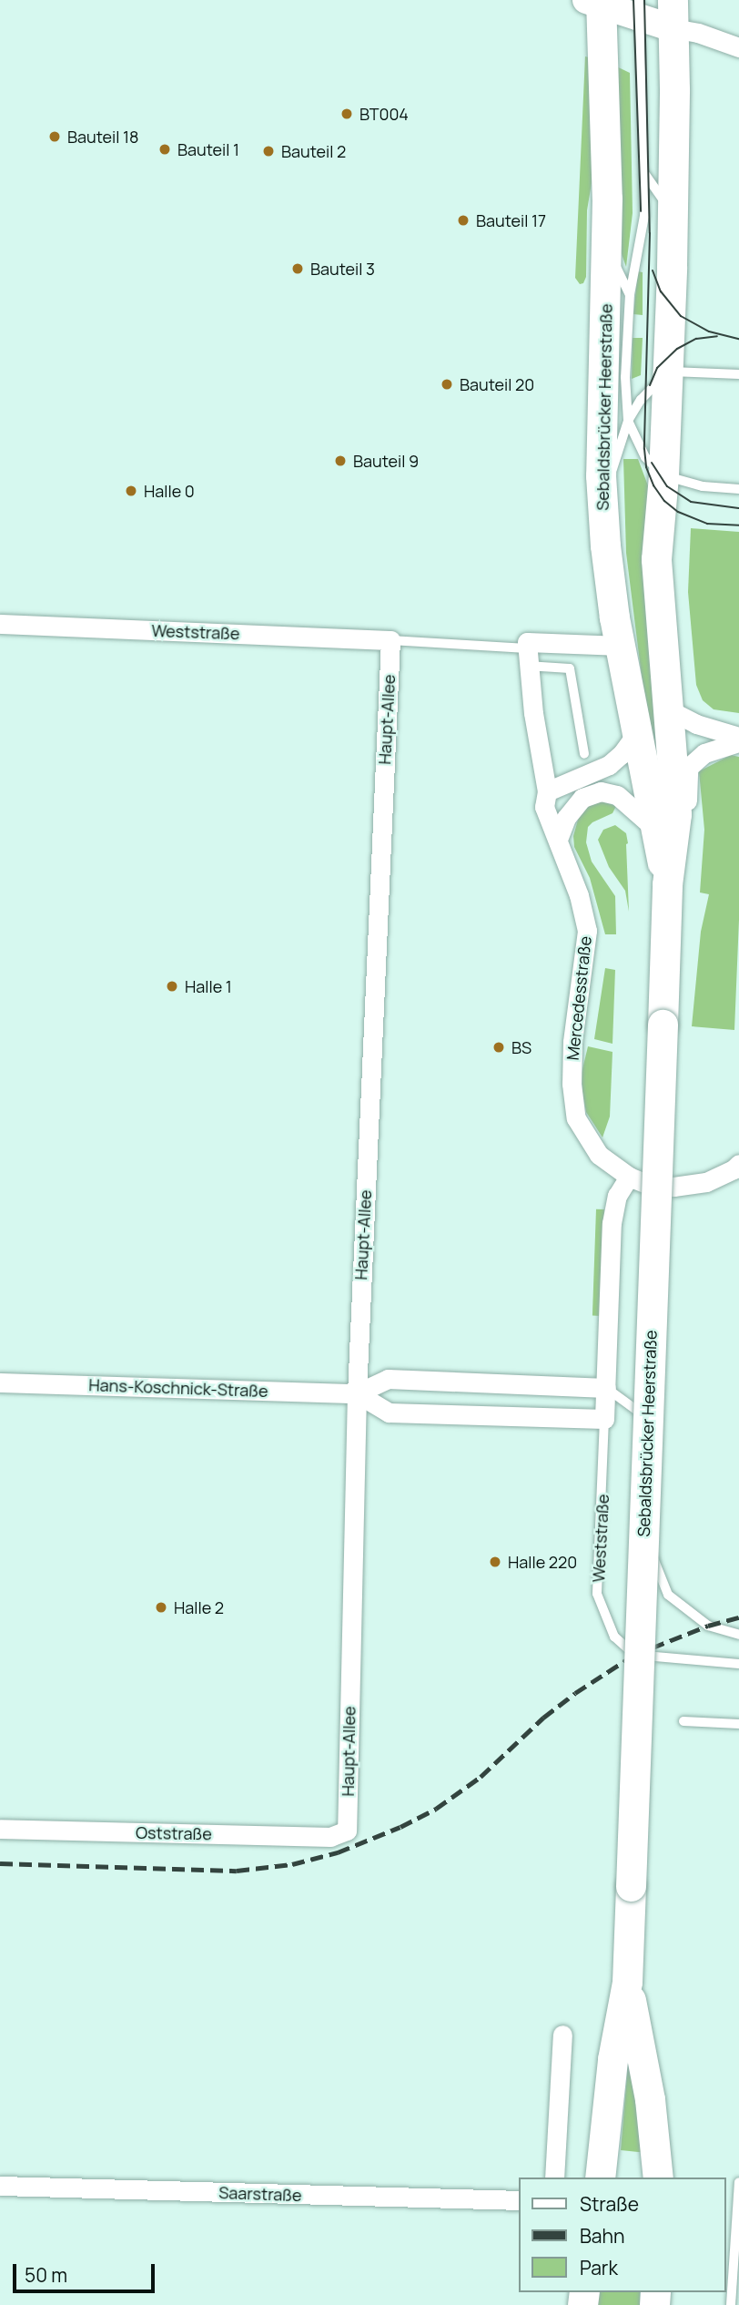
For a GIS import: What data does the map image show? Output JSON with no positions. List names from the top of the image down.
{
  "streets": {
    "main road": ["Sebaldsbrücker Heerstraße"],
    "street": [
      "Weststraße",
      "Haupt-Allee",
      "Mercedesstraße",
      "Hans-Koschnick-Straße",
      "Oststraße",
      "Saarstraße"
    ]
  },
  "crossings": [
    ["Weststraße", "Haupt-Allee"],
    ["Weststraße", "Hans-Koschnick-Straße"],
    ["Haupt-Allee", "Hans-Koschnick-Straße"],
    ["Haupt-Allee", "Oststraße"]
  ],
  "places": [
    "BT004",
    "Bauteil 18",
    "Bauteil 1",
    "Bauteil 2",
    "Bauteil 17",
    "Bauteil 3",
    "Bauteil 20",
    "Bauteil 9",
    "Halle 0",
    "Halle 1",
    "BS",
    "Halle 220",
    "Halle 2"
  ],
  "legend": ["Straße", "Bahn", "Park"],
  "scale_bar": "50 m"
}
